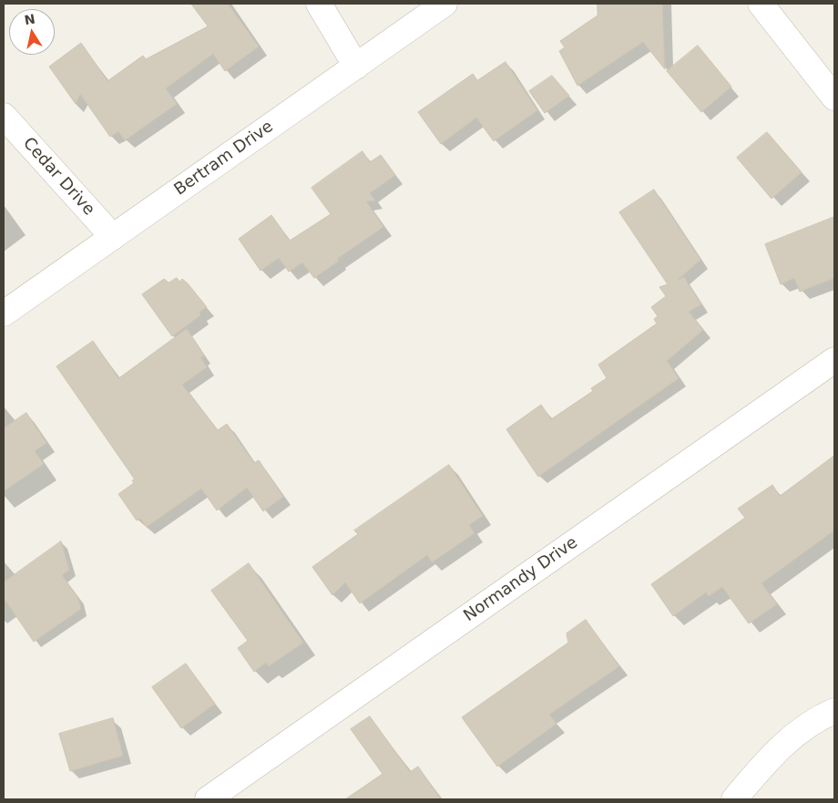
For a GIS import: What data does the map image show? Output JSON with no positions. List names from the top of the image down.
{
  "streets": {
    "street": ["Bertram Drive", "Cedar Drive", "Normandy Drive"]
  },
  "crossings": [
    ["Bertram Drive", "Cedar Drive"]
  ],
  "north": "top"
}
